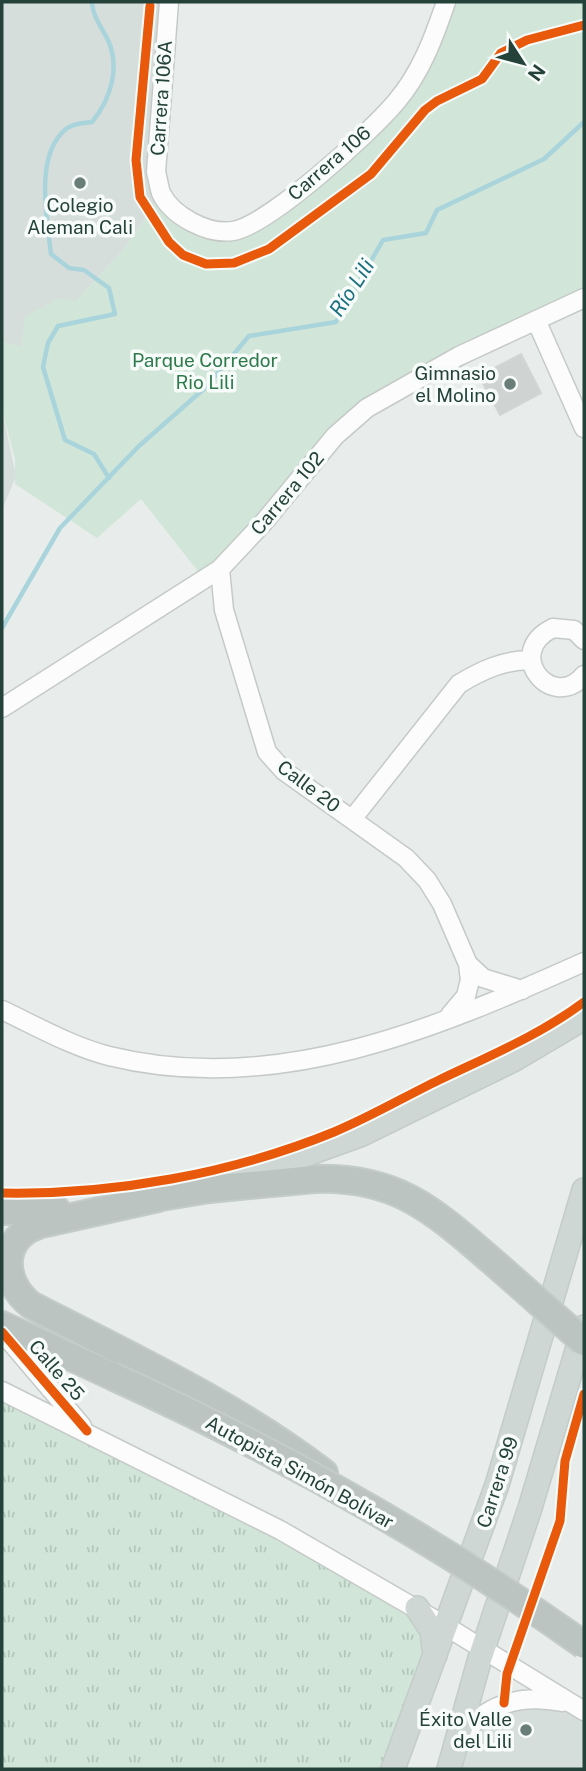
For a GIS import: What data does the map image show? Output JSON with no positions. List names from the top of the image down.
{
  "streets": {
    "highway": ["Autopista Simón Bolívar"],
    "main road": ["Carrera 99"],
    "street": [
      "Carrera 106A",
      "Carrera 106",
      "Carrera 102",
      "Calle 20",
      "Calle 25"
    ]
  },
  "crossings": [
    ["Carrera 106A", "Carrera 106"],
    ["Carrera 102", "Calle 20"],
    ["Calle 25", "Carrera 99"]
  ],
  "water": ["Río Lili"],
  "parks": ["Parque Corredor Rio Lili"],
  "places": ["Colegio Aleman Cali", "Gimnasio el Molino", "Éxito Valle del Lili"],
  "north": "bottom right"
}
